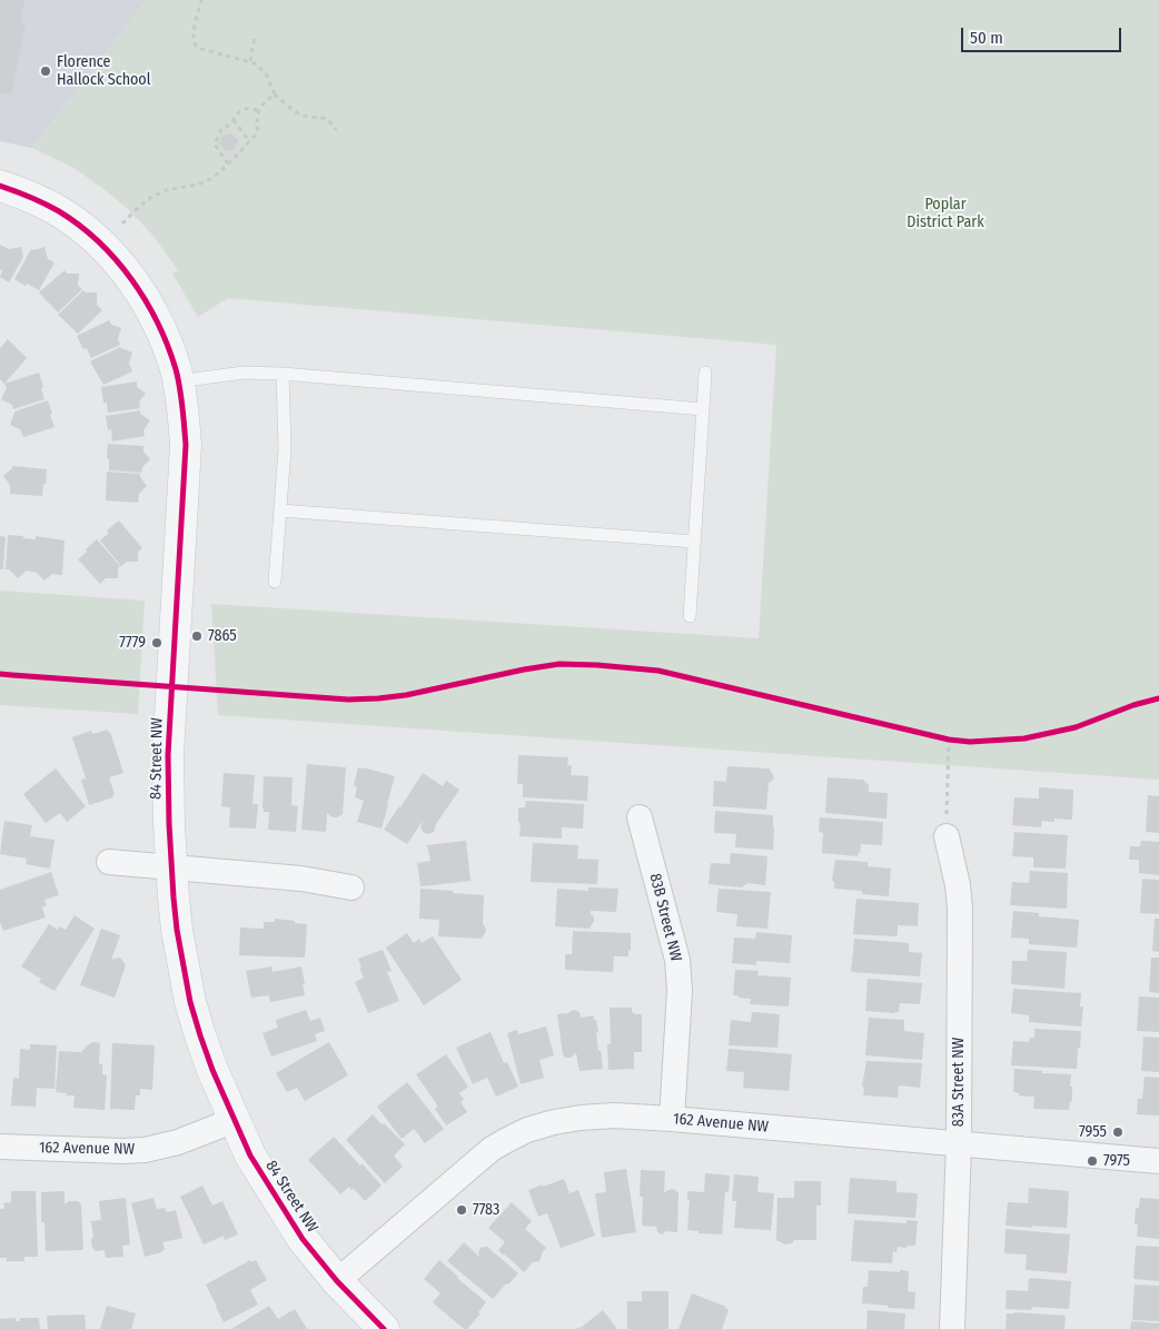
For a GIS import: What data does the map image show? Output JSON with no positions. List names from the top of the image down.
{
  "streets": {
    "street": [
      "84 Street NW",
      "83B Street NW",
      "83A Street NW",
      "162 Avenue NW"
    ]
  },
  "crossings": [
    ["84 Street NW", "162 Avenue NW"],
    ["83B Street NW", "162 Avenue NW"],
    ["83A Street NW", "162 Avenue NW"]
  ],
  "parks": ["Poplar District Park"],
  "places": [
    "Florence Hallock School",
    "7865",
    "7779",
    "7955",
    "7975",
    "7783"
  ],
  "scale_bar": "50 m"
}
